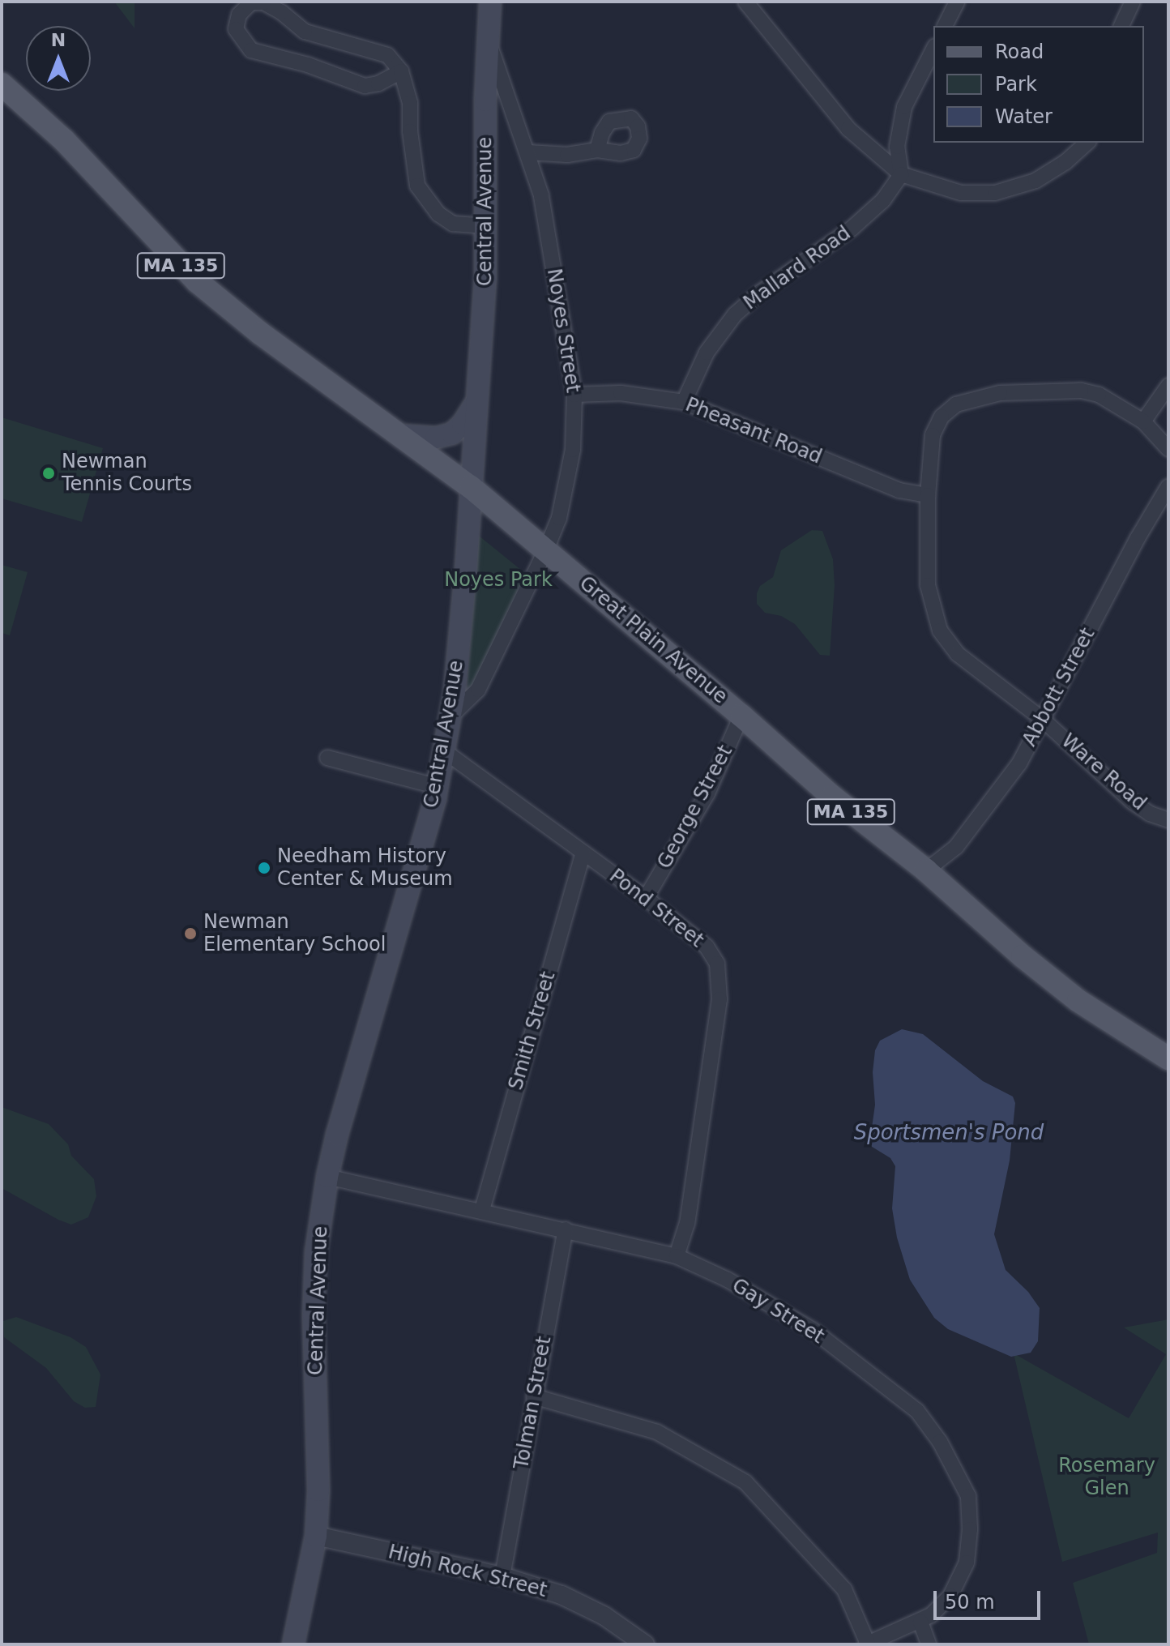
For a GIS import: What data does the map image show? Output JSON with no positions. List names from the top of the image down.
{
  "streets": {
    "main road": ["Central Avenue", "MA 135", "Great Plain Avenue"],
    "street": [
      "Mallard Road",
      "Noyes Street",
      "Pheasant Road",
      "Abbott Street",
      "Ware Road",
      "George Street",
      "Pond Street",
      "Smith Street",
      "Gay Street",
      "Tolman Street",
      "High Rock Street"
    ]
  },
  "crossings": [
    ["Central Avenue", "Noyes Street"],
    ["Central Avenue", "Great Plain Avenue"],
    ["Central Avenue", "Pond Street"],
    ["Central Avenue", "Gay Street"],
    ["Central Avenue", "High Rock Street"],
    ["Mallard Road", "Pheasant Road"],
    ["Noyes Street", "Pheasant Road"],
    ["Noyes Street", "Great Plain Avenue"],
    ["Pheasant Road", "Ware Road"],
    ["Great Plain Avenue", "Abbott Street"],
    ["Great Plain Avenue", "George Street"],
    ["Abbott Street", "Ware Road"],
    ["George Street", "Pond Street"],
    ["Pond Street", "Smith Street"],
    ["Pond Street", "Gay Street"],
    ["Smith Street", "Gay Street"],
    ["Gay Street", "Tolman Street"],
    ["Tolman Street", "High Rock Street"]
  ],
  "water": ["Sportsmen's Pond"],
  "parks": ["Noyes Park", "Rosemary Glen"],
  "places": ["Newman Tennis Courts", "Needham History Center & Museum", "Newman Elementary School"],
  "legend": ["Road", "Park", "Water"],
  "scale_bar": "50 m",
  "north": "top"
}
